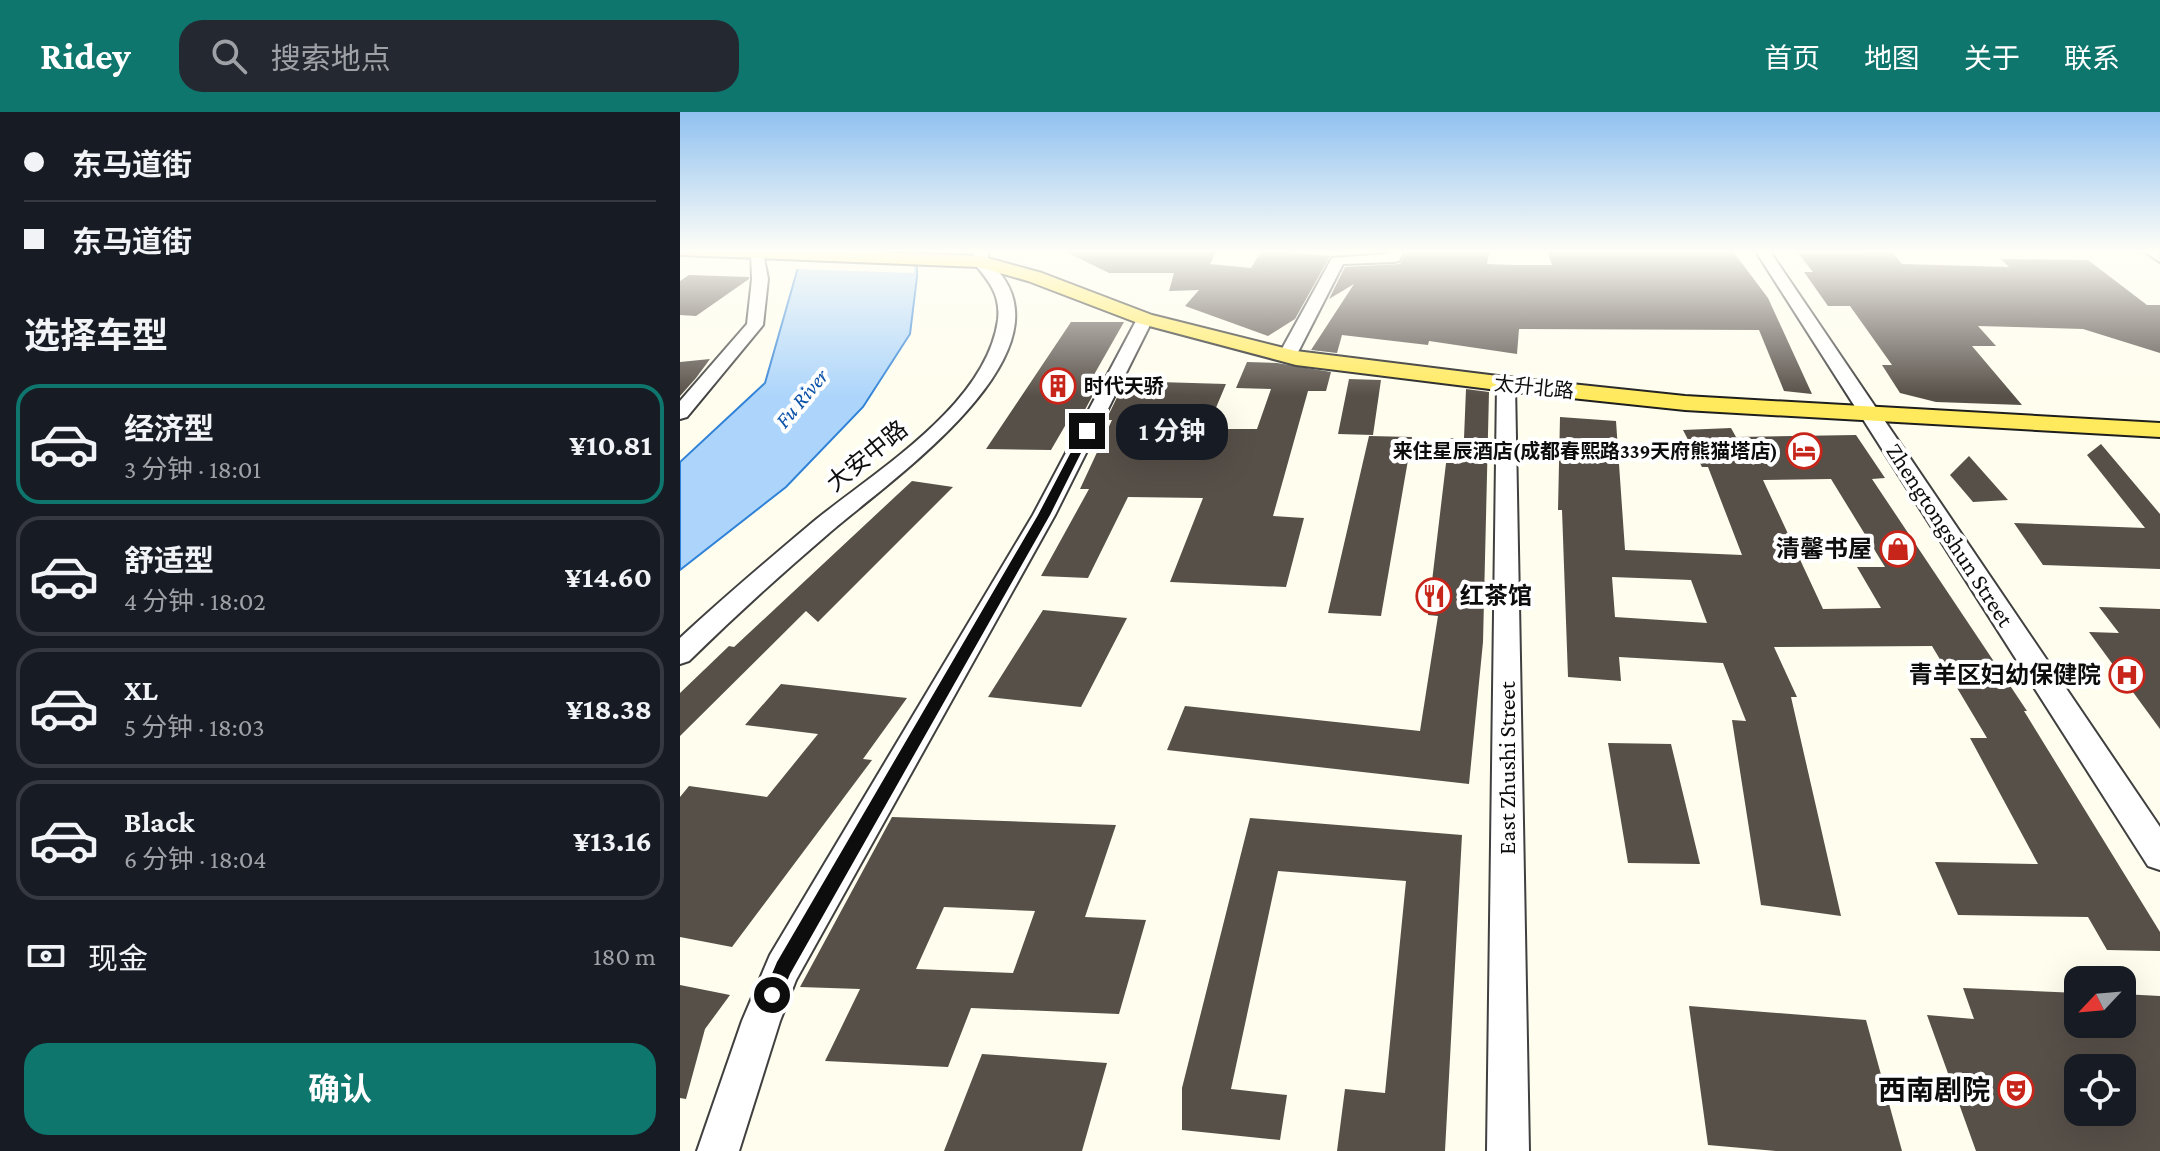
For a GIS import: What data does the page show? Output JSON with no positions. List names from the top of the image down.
{
  "streets": {
    "main road": ["太升北路"],
    "street": ["大安中路", "Zhengtongshun Street", "East Zhushi Street"]
  },
  "crossings": [
    ["太升北路", "Zhengtongshun Street"],
    ["太升北路", "East Zhushi Street"]
  ],
  "water": ["Fu River"],
  "places": {
    "building": ["时代天骄"],
    "hotel": ["来住星辰酒店(成都春熙路339天府熊猫塔店)"],
    "shop": ["清馨书屋"],
    "restaurant": ["红茶馆"],
    "hospital": ["青羊区妇幼保健院"],
    "theatre": ["西南剧院"]
  },
  "north": "bottom left",
  "page": {
    "header": "Ridey",
    "search": "搜索地点",
    "nav": [
      "首页",
      "地图",
      "关于",
      "联系"
    ],
    "banner": ["东马道街", "东马道街"],
    "heading": "选择车型",
    "list": [
      {
        "name": "经济型",
        "note": "3 分钟 · 18:01",
        "value": "¥10.81"
      },
      {
        "name": "舒适型",
        "note": "4 分钟 · 18:02",
        "value": "¥14.60"
      },
      {
        "name": "XL",
        "note": "5 分钟 · 18:03",
        "value": "¥18.38"
      },
      {
        "name": "Black",
        "note": "6 分钟 · 18:04",
        "value": "¥13.16"
      }
    ],
    "bubble": "1 分钟",
    "pay": ["现金", "180 m"],
    "buttons": "确认"
  }
}
